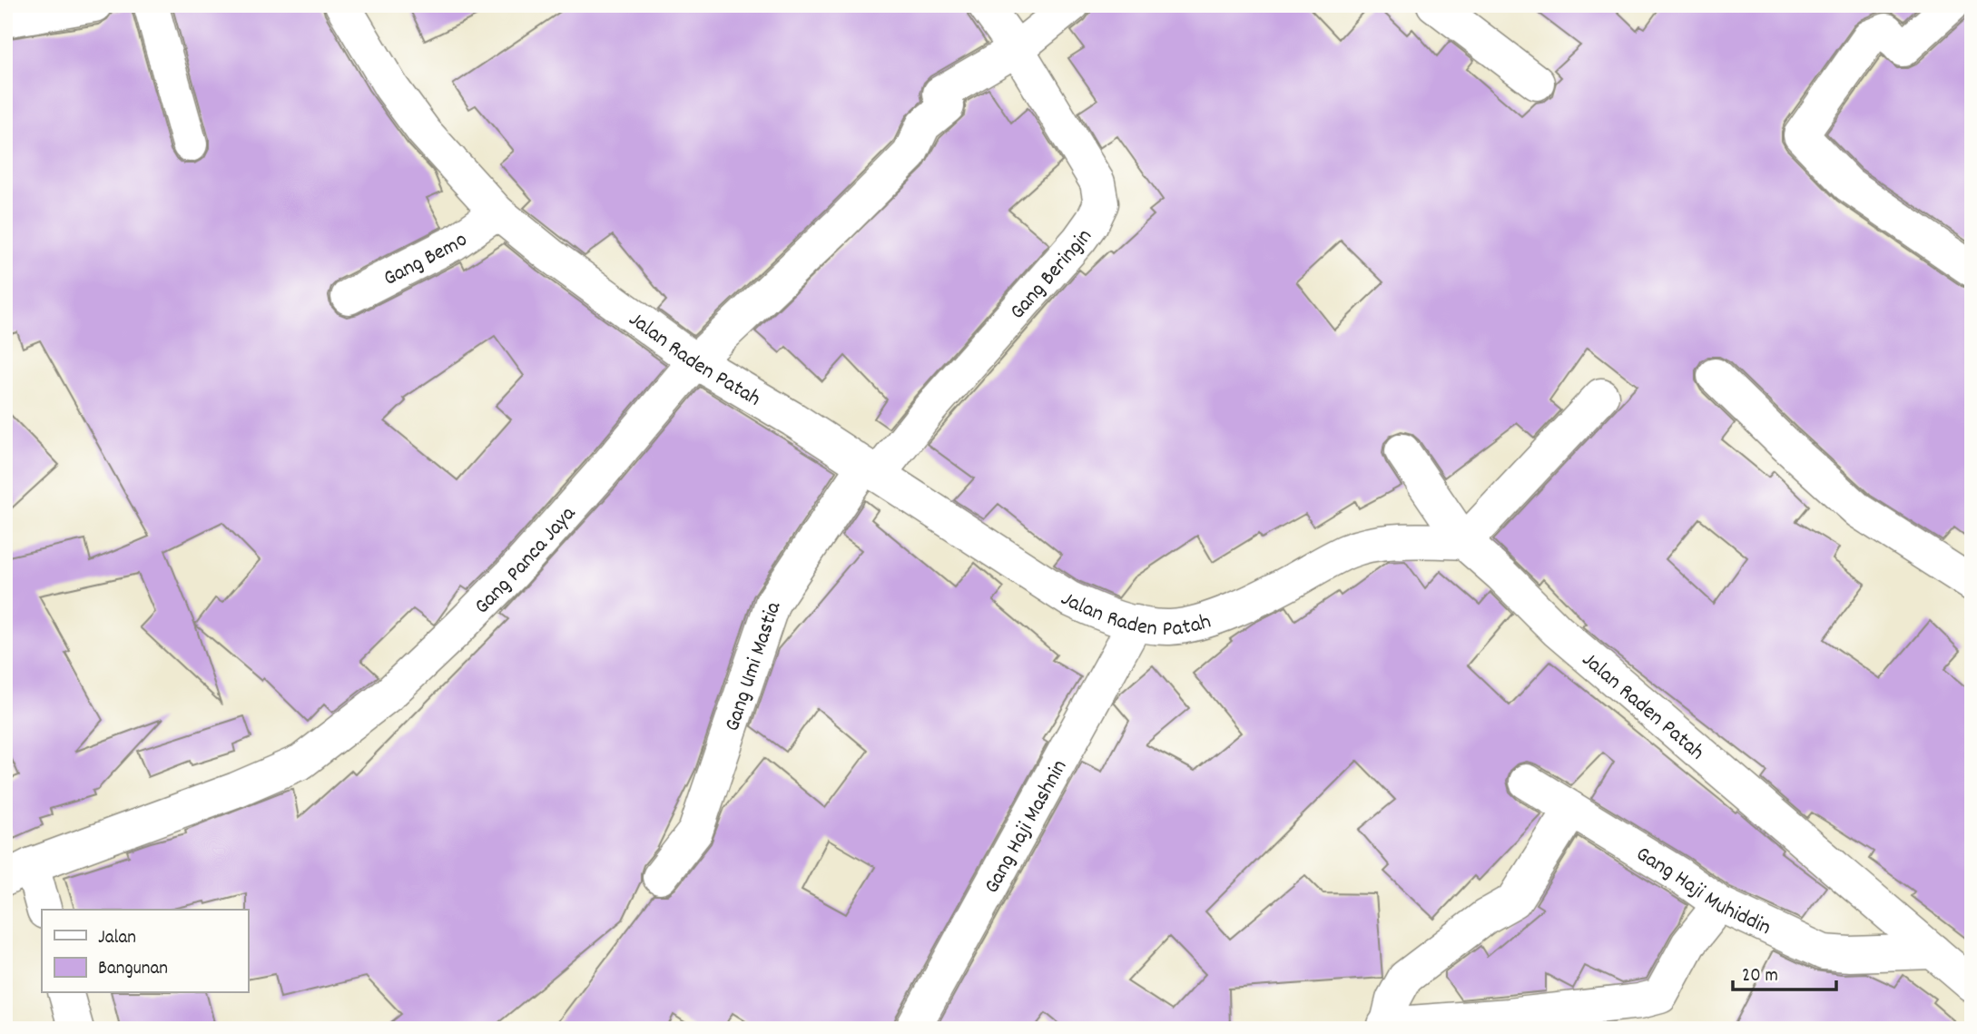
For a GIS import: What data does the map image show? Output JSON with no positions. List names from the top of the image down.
{
  "streets": {
    "street": [
      "Gang Bemo",
      "Gang Beringin",
      "Jalan Raden Patah",
      "Gang Panca Jaya",
      "Gang Umi Mastia",
      "Gang Haji Mashnin",
      "Gang Haji Muhiddin"
    ]
  },
  "crossings": [
    ["Gang Bemo", "Jalan Raden Patah"],
    ["Gang Beringin", "Jalan Raden Patah"],
    ["Gang Beringin", "Gang Panca Jaya"],
    ["Gang Beringin", "Gang Umi Mastia"],
    ["Jalan Raden Patah", "Gang Panca Jaya"],
    ["Jalan Raden Patah", "Gang Umi Mastia"],
    ["Jalan Raden Patah", "Gang Haji Mashnin"],
    ["Jalan Raden Patah", "Gang Haji Muhiddin"]
  ],
  "legend": ["Jalan", "Bangunan"],
  "scale_bar": "20 m"
}
